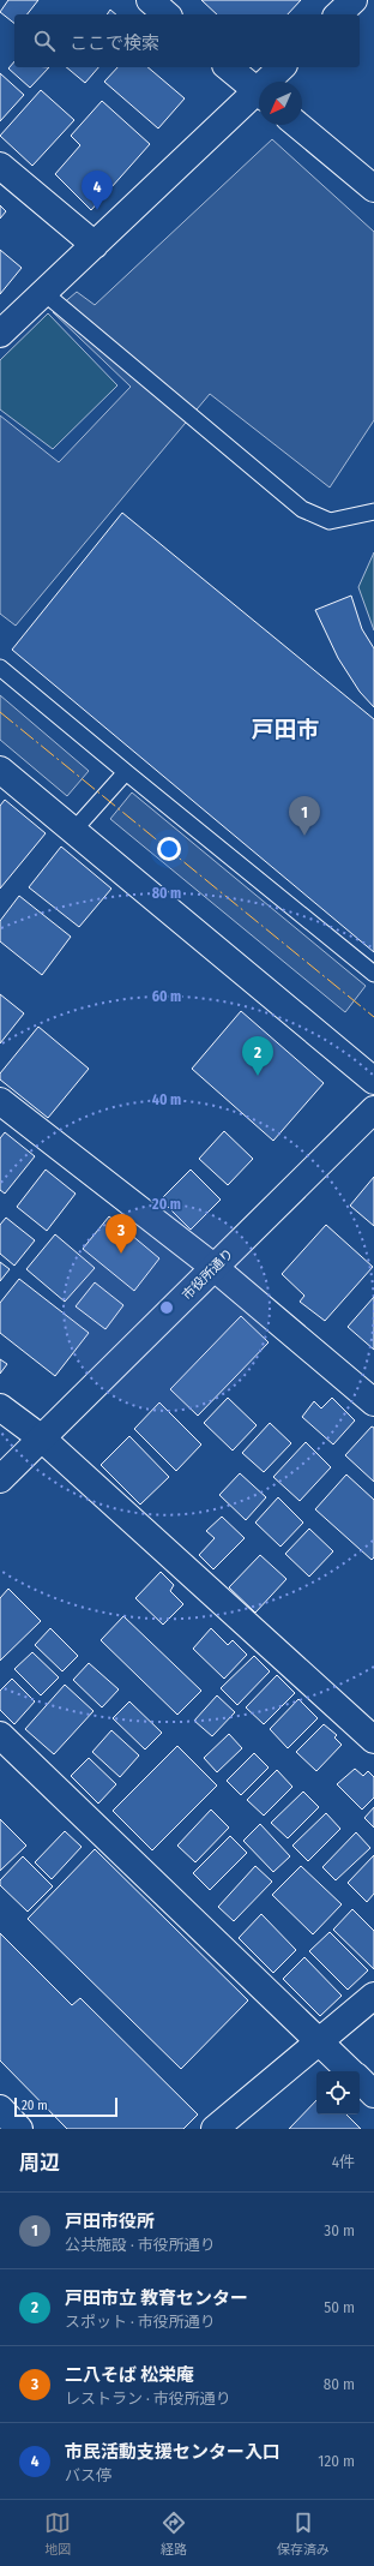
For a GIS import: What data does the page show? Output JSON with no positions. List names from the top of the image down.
{
  "streets": {
    "street": ["市役所通り"]
  },
  "districts": ["戸田市"],
  "scale_bar": "20 m",
  "north": "bottom left",
  "page": {
    "search": "ここで検索",
    "pins": [
      "4",
      "1",
      "2",
      "3"
    ],
    "scale": "20 m",
    "heading": ["周辺", "4件"],
    "list": [
      {
        "mark": "1",
        "name": "戸田市役所",
        "note": "公共施設 · 市役所通り",
        "value": "30 m"
      },
      {
        "mark": "2",
        "name": "戸田市立 教育センター",
        "note": "スポット · 市役所通り",
        "value": "50 m"
      },
      {
        "mark": "3",
        "name": "二八そば 松栄庵",
        "note": "レストラン · 市役所通り",
        "value": "80 m"
      },
      {
        "mark": "4",
        "name": "市民活動支援センター入口",
        "note": "バス停",
        "value": "120 m"
      }
    ],
    "nav": ["地図", "経路", "保存済み"]
  },
  "rings": [
    "80 m",
    "60 m",
    "40 m",
    "20 m"
  ]
}
